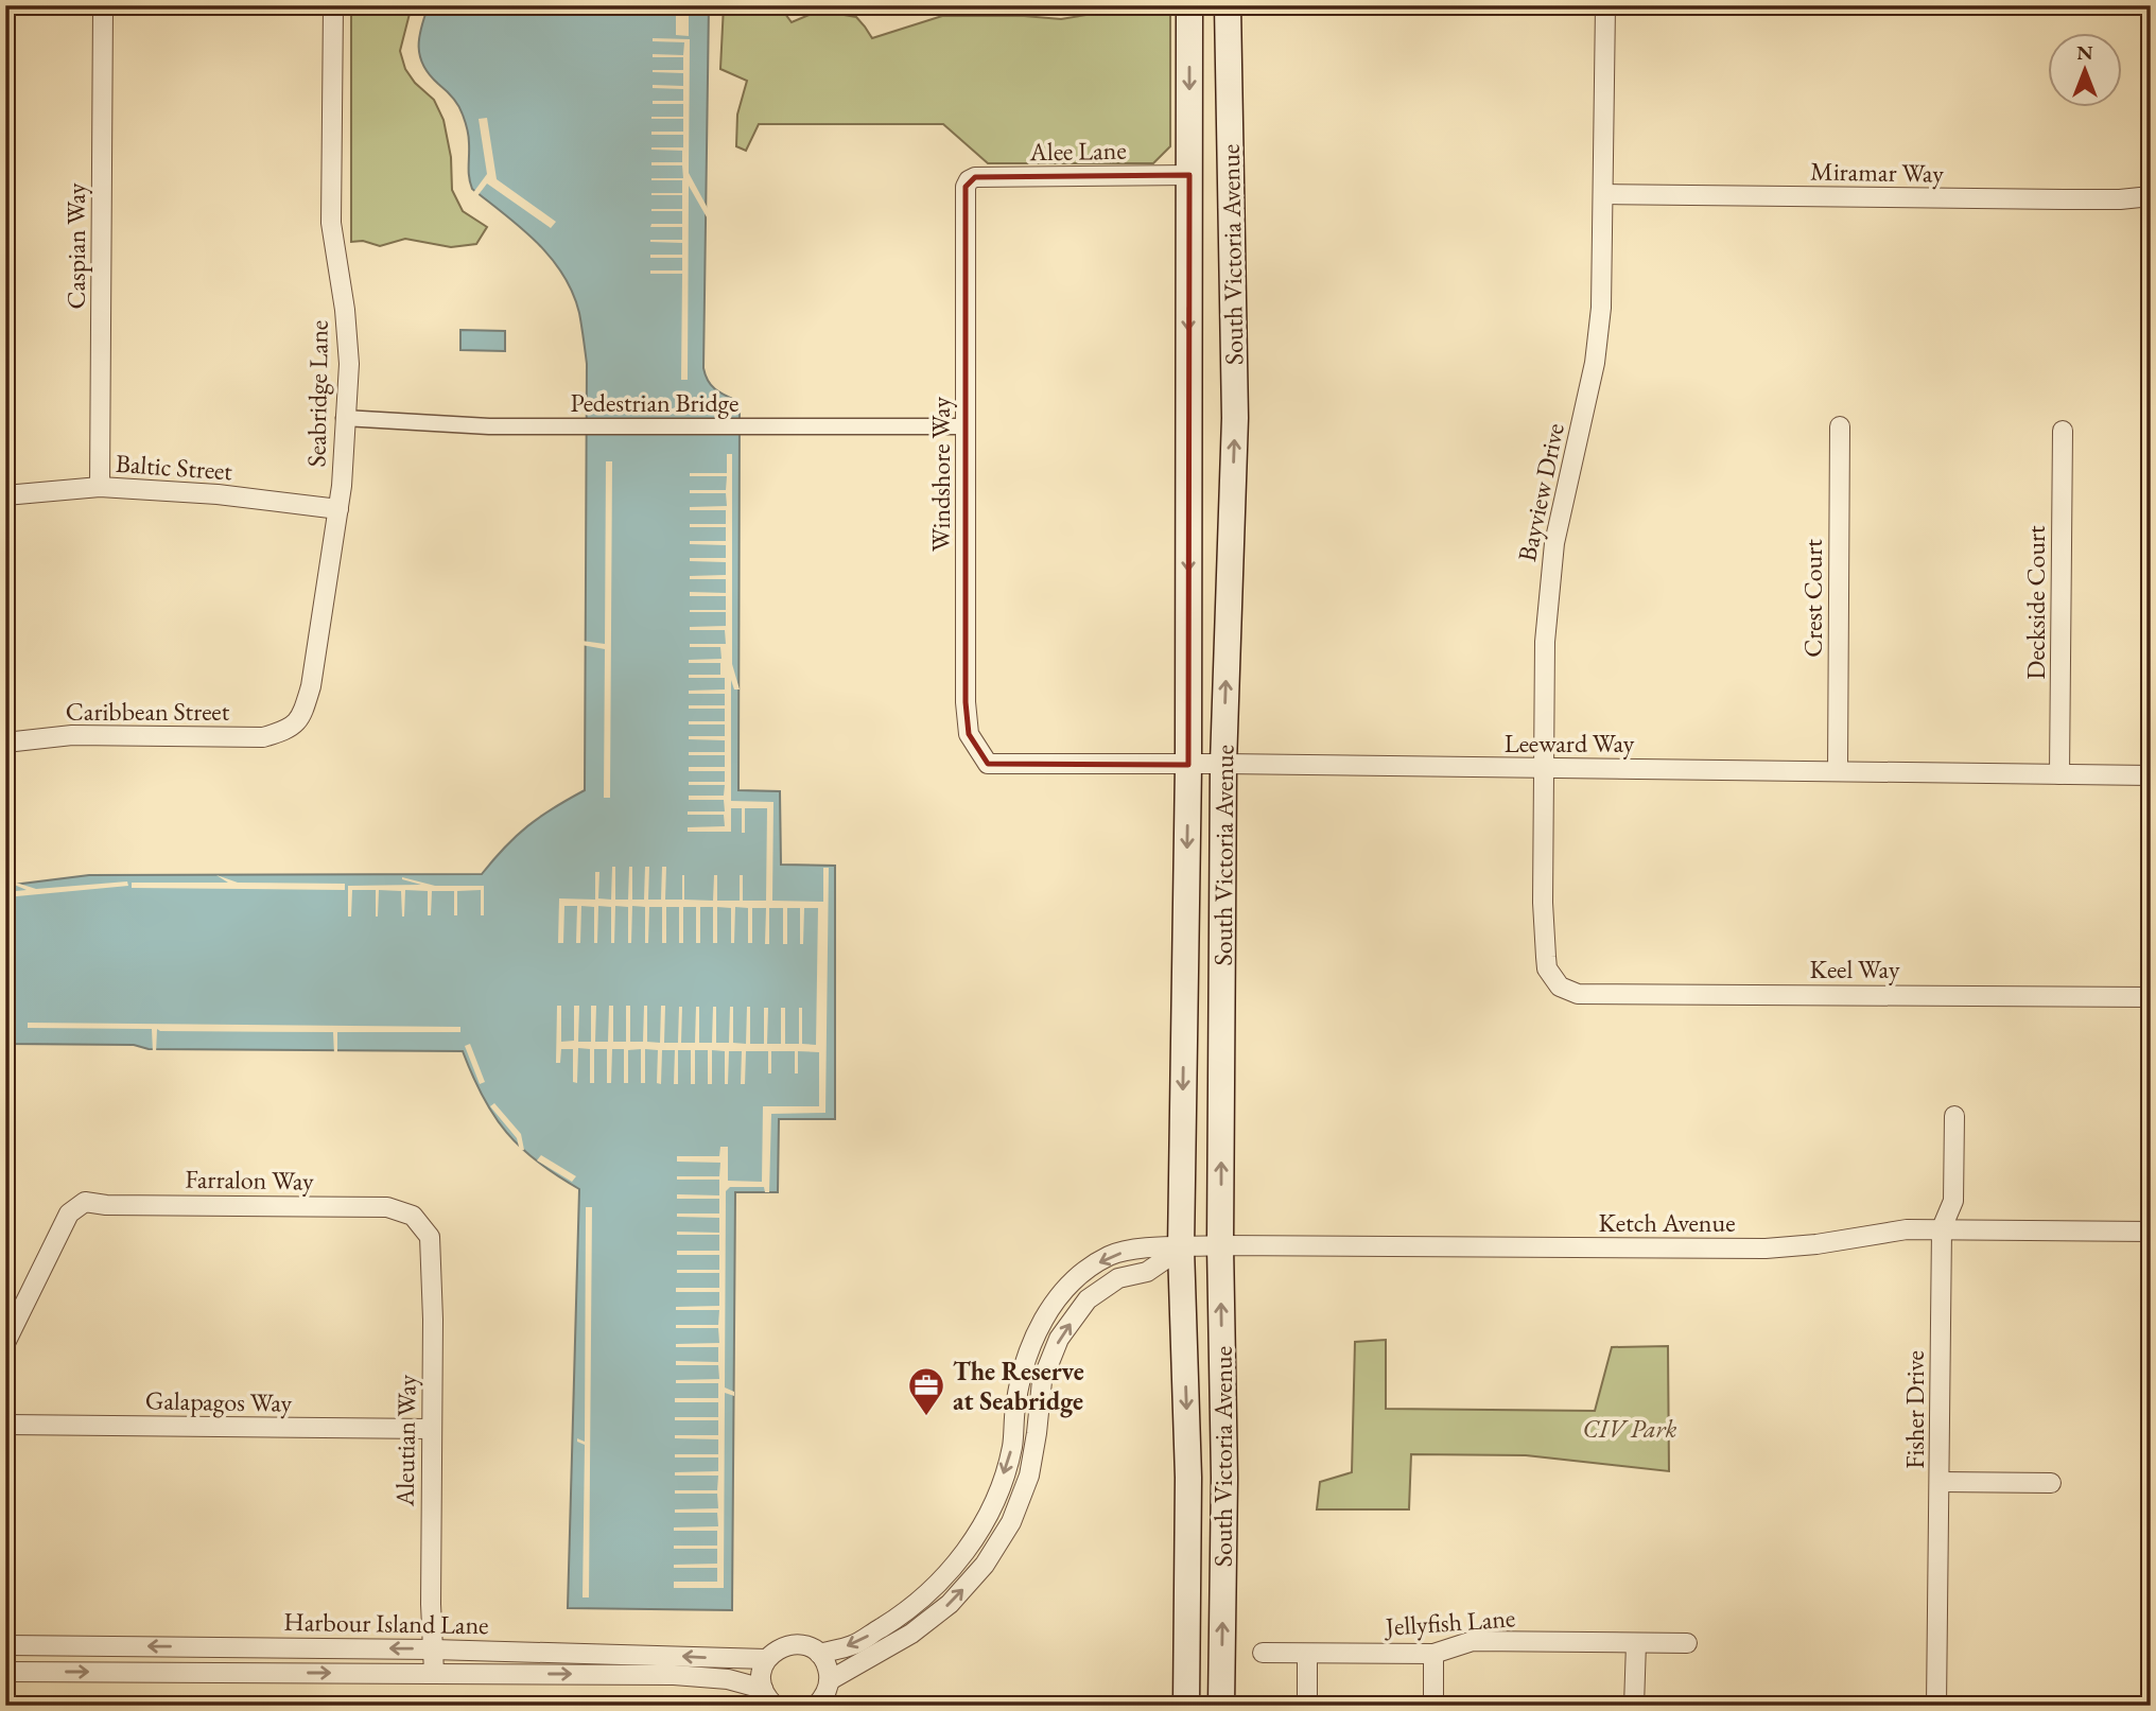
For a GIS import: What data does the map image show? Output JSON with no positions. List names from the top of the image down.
{
  "streets": {
    "main road": ["South Victoria Avenue"],
    "street": [
      "Alee Lane",
      "Miramar Way",
      "Caspian Way",
      "Seabridge Lane",
      "Pedestrian Bridge",
      "Baltic Street",
      "Windshore Way",
      "Bayview Drive",
      "Crest Court",
      "Deckside Court",
      "Caribbean Street",
      "Leeward Way",
      "Keel Way",
      "Farralon Way",
      "Ketch Avenue",
      "Galapagos Way",
      "Fisher Drive",
      "Aleutian Way",
      "Jellyfish Lane",
      "Harbour Island Lane"
    ]
  },
  "crossings": [
    ["Alee Lane", "South Victoria Avenue"],
    ["Alee Lane", "Windshore Way"],
    ["Miramar Way", "Bayview Drive"],
    ["Caspian Way", "Baltic Street"],
    ["South Victoria Avenue", "Leeward Way"],
    ["South Victoria Avenue", "Ketch Avenue"],
    ["Seabridge Lane", "Pedestrian Bridge"],
    ["Seabridge Lane", "Baltic Street"],
    ["Seabridge Lane", "Caribbean Street"],
    ["Pedestrian Bridge", "Windshore Way"],
    ["Windshore Way", "Leeward Way"],
    ["Bayview Drive", "Leeward Way"],
    ["Bayview Drive", "Keel Way"],
    ["Crest Court", "Leeward Way"],
    ["Deckside Court", "Leeward Way"],
    ["Farralon Way", "Aleutian Way"],
    ["Ketch Avenue", "Fisher Drive"],
    ["Galapagos Way", "Aleutian Way"],
    ["Aleutian Way", "Harbour Island Lane"]
  ],
  "parks": ["CIV Park"],
  "places": {
    "office": ["The Reserve at Seabridge"]
  },
  "north": "top"
}
